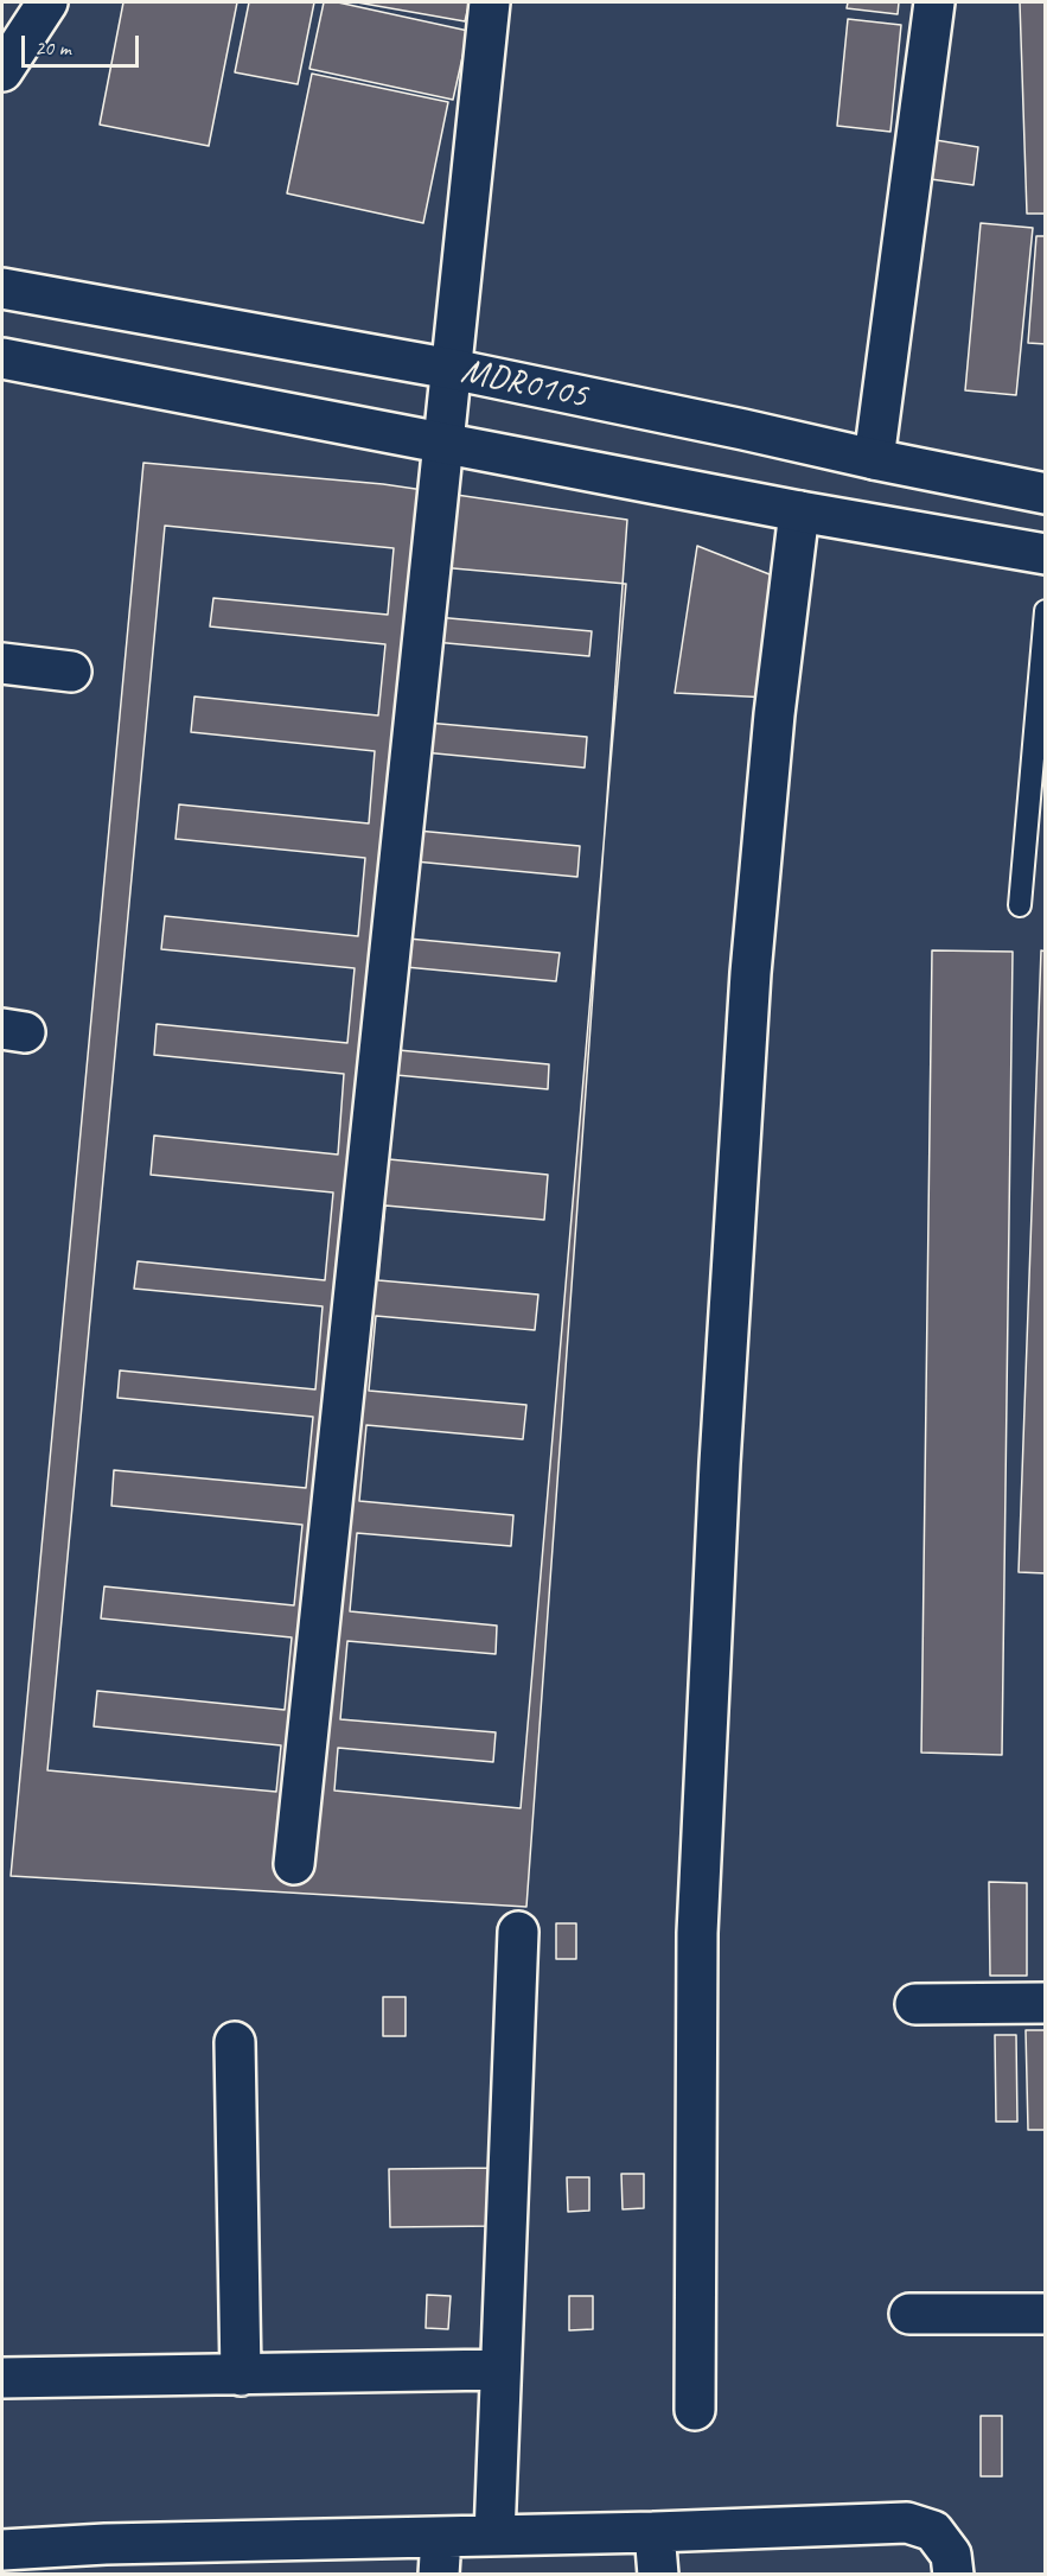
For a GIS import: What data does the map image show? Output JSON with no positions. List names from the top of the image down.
{
  "streets": {
    "street": ["MDR0105"]
  },
  "scale_bar": "20 m"
}
